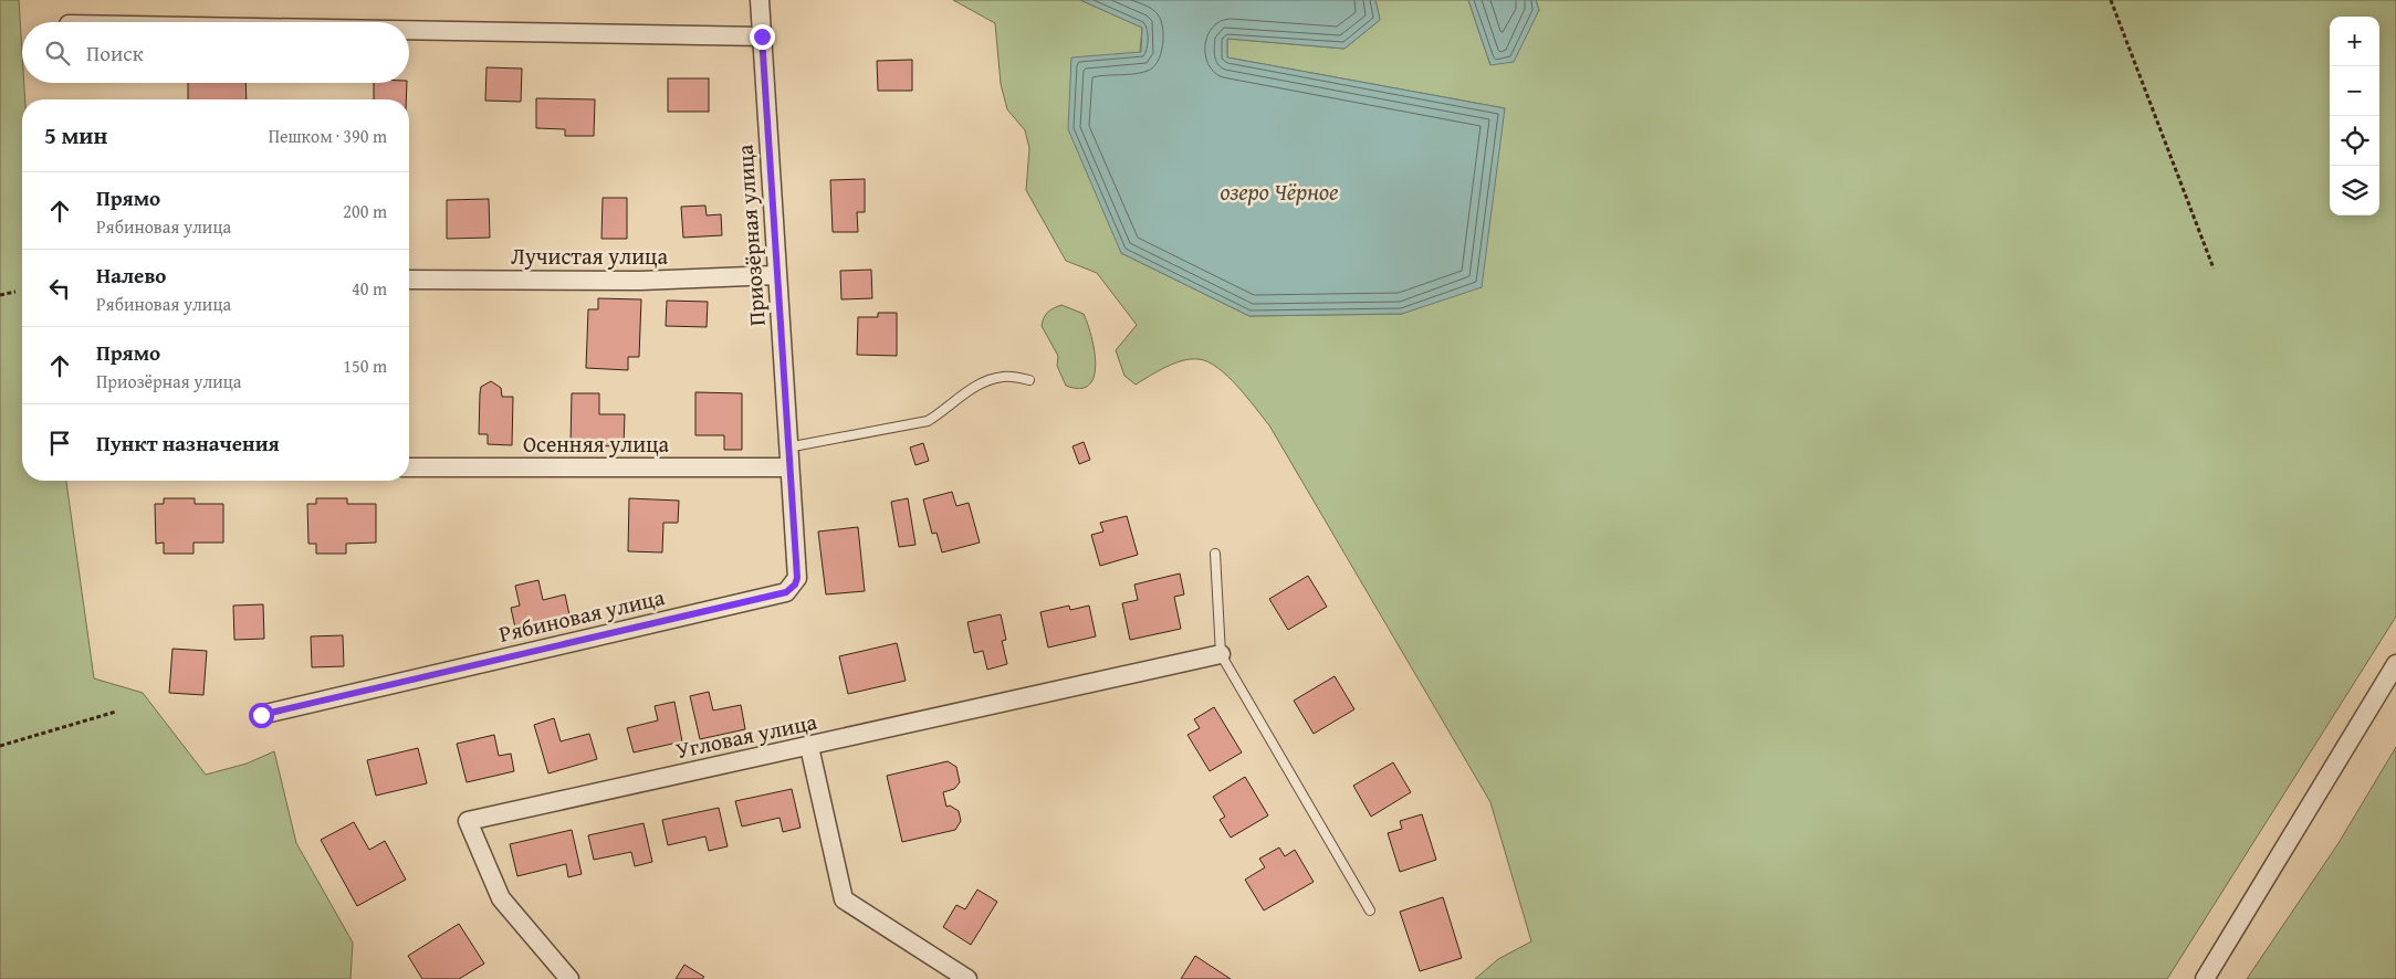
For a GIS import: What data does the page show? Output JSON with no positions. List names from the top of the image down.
{
  "streets": {
    "street": [
      "Приозёрная улица",
      "Лучистая улица",
      "Осенняя улица",
      "Рябиновая улица",
      "Угловая улица"
    ]
  },
  "crossings": [
    ["Приозёрная улица", "Лучистая улица"],
    ["Приозёрная улица", "Осенняя улица"],
    ["Приозёрная улица", "Рябиновая улица"],
    ["Осенняя улица", "Рябиновая улица"]
  ],
  "water": ["озеро Чёрное"],
  "page": {
    "map_buttons": ["+", "−"],
    "search": "Поиск",
    "heading": ["5 мин", "Пешком · 390 m"],
    "list": [
      ["Прямо", "Рябиновая улица", "200 m"],
      ["Налево", "Рябиновая улица", "40 m"],
      ["Прямо", "Приозёрная улица", "150 m"],
      "Пункт назначения"
    ]
  }
}
